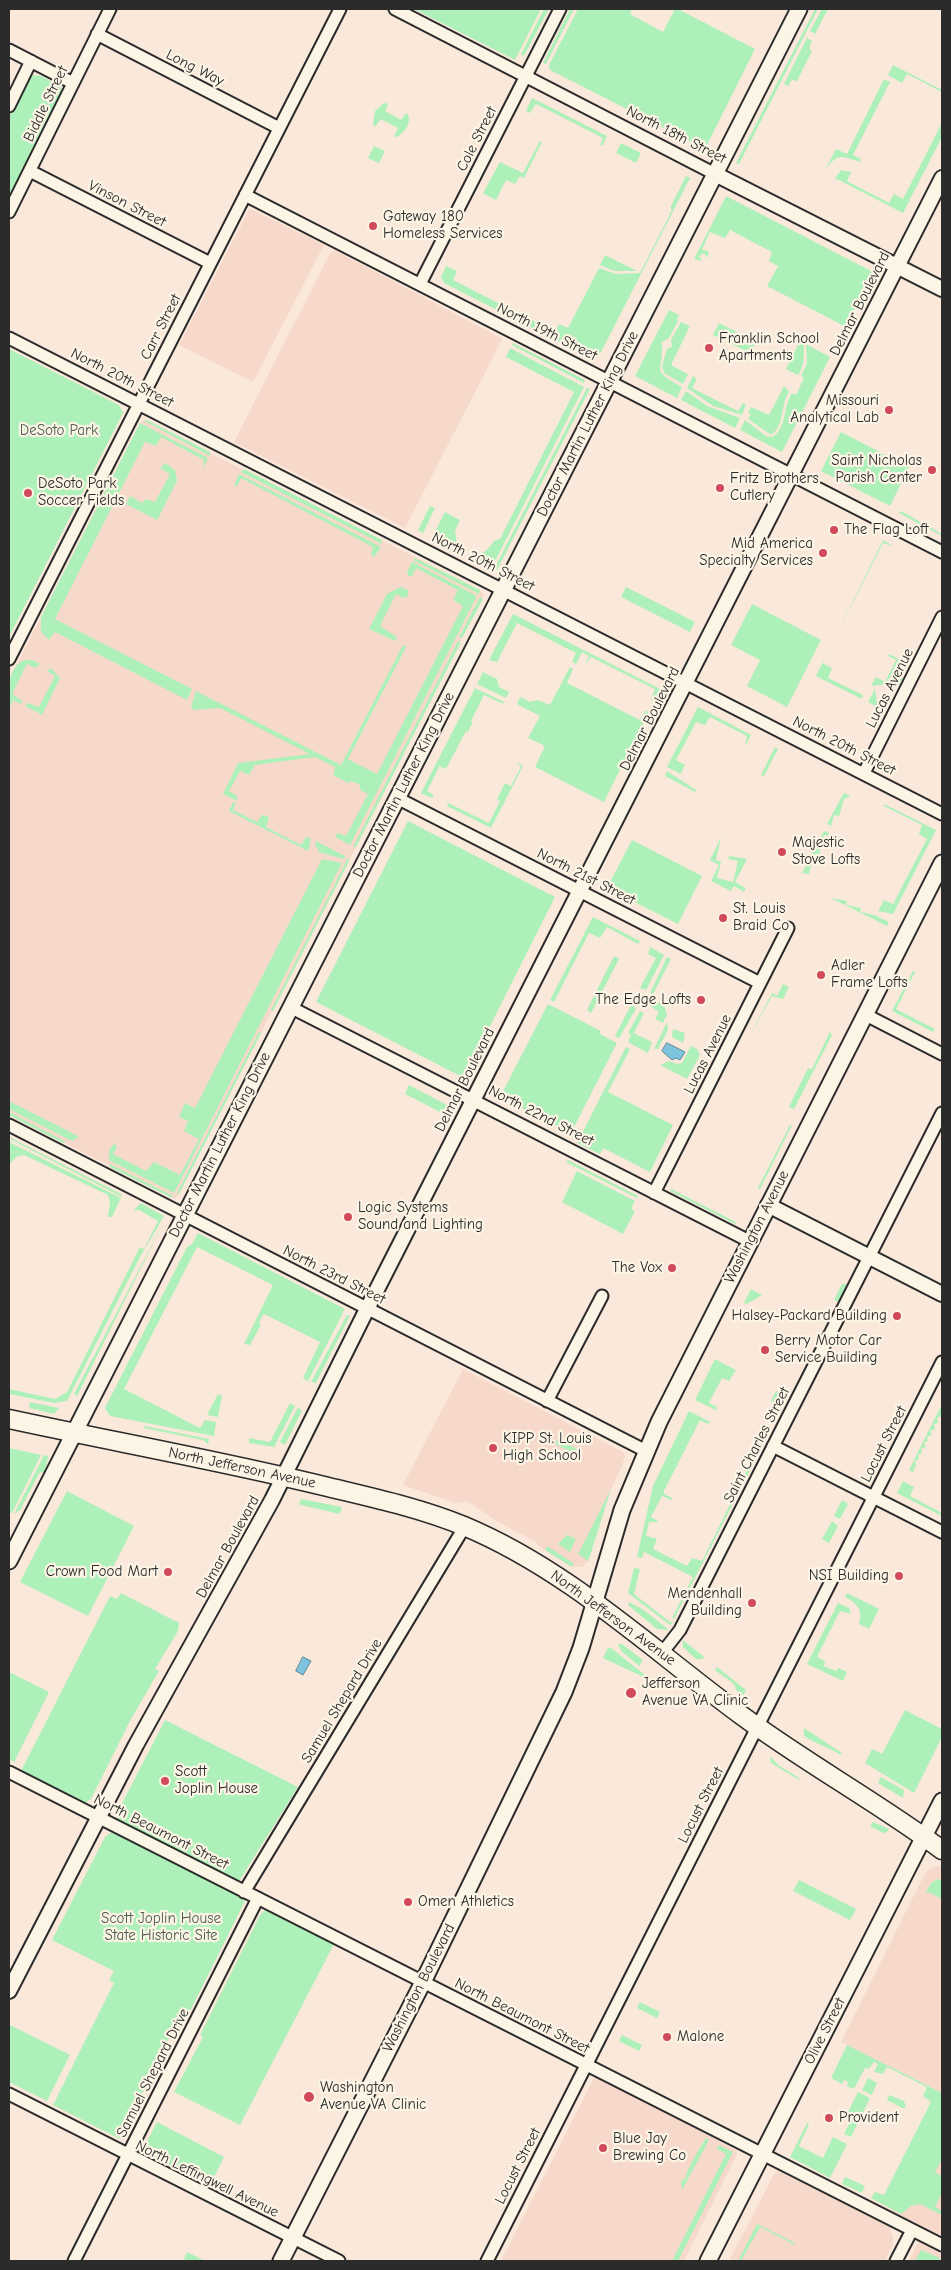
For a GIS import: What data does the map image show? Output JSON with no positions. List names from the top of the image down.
{
  "streets": {
    "main road": [
      "Doctor Martin Luther King Drive",
      "Washington Avenue",
      "North Jefferson Avenue",
      "Washington Boulevard",
      "Olive Street"
    ],
    "street": [
      "Long Way",
      "Biddle Street",
      "North 18th Street",
      "Cole Street",
      "Vinson Street",
      "Delmar Boulevard",
      "Carr Street",
      "North 19th Street",
      "North 20th Street",
      "Lucas Avenue",
      "North 21st Street",
      "North 22nd Street",
      "North 23rd Street",
      "Locust Street",
      "Saint Charles Street",
      "Samuel Shepard Drive",
      "North Beaumont Street",
      "North Leffingwell Avenue"
    ]
  },
  "crossings": [
    ["Long Way", "Biddle Street"],
    ["Long Way", "Carr Street"],
    ["Biddle Street", "Vinson Street"],
    ["North 18th Street", "Cole Street"],
    ["North 18th Street", "Delmar Boulevard"],
    ["North 18th Street", "Doctor Martin Luther King Drive"],
    ["Cole Street", "North 19th Street"],
    ["Vinson Street", "Carr Street"],
    ["Delmar Boulevard", "North 19th Street"],
    ["Delmar Boulevard", "North 20th Street"],
    ["Delmar Boulevard", "North 21st Street"],
    ["Delmar Boulevard", "North 22nd Street"],
    ["Delmar Boulevard", "North 23rd Street"],
    ["Delmar Boulevard", "North Jefferson Avenue"],
    ["Delmar Boulevard", "North Beaumont Street"],
    ["Carr Street", "North 19th Street"],
    ["Carr Street", "North 20th Street"],
    ["North 19th Street", "Doctor Martin Luther King Drive"],
    ["North 20th Street", "Doctor Martin Luther King Drive"],
    ["North 20th Street", "Lucas Avenue"],
    ["Doctor Martin Luther King Drive", "North 21st Street"],
    ["Doctor Martin Luther King Drive", "North 22nd Street"],
    ["Doctor Martin Luther King Drive", "North 23rd Street"],
    ["Doctor Martin Luther King Drive", "North Jefferson Avenue"],
    ["Lucas Avenue", "North 21st Street"],
    ["Lucas Avenue", "North 22nd Street"],
    ["North 22nd Street", "Washington Avenue"],
    ["Washington Avenue", "North 23rd Street"],
    ["Washington Avenue", "North Jefferson Avenue"],
    ["Washington Avenue", "Washington Boulevard"],
    ["Locust Street", "North Jefferson Avenue"],
    ["Locust Street", "North Beaumont Street"],
    ["Saint Charles Street", "North Jefferson Avenue"],
    ["North Jefferson Avenue", "Samuel Shepard Drive"],
    ["North Jefferson Avenue", "Washington Boulevard"],
    ["North Jefferson Avenue", "Olive Street"],
    ["Samuel Shepard Drive", "North Beaumont Street"],
    ["Samuel Shepard Drive", "North Leffingwell Avenue"],
    ["North Beaumont Street", "Washington Boulevard"],
    ["North Beaumont Street", "Olive Street"],
    ["Washington Boulevard", "North Leffingwell Avenue"]
  ],
  "parks": ["DeSoto Park", "Scott Joplin House State Historic Site"],
  "places": [
    "Gateway 180 Homeless Services",
    "Franklin School Apartments",
    "Missouri Analytical Lab",
    "Saint Nicholas Parish Center",
    "Fritz Brothers Cutlery",
    "DeSoto Park Soccer Fields",
    "The Flag Loft",
    "Mid America Specialty Services",
    "Majestic Stove Lofts",
    "St. Louis Braid Co",
    "Adler Frame Lofts",
    "The Edge Lofts",
    "Logic Systems Sound and Lighting",
    "The Vox",
    "Halsey-Packard Building",
    "Berry Motor Car Service Building",
    "KIPP St. Louis High School",
    "Crown Food Mart",
    "NSI Building",
    "Mendenhall Building",
    "Jefferson Avenue VA Clinic",
    "Scott Joplin House",
    "Omen Athletics",
    "Malone",
    "Washington Avenue VA Clinic",
    "Provident",
    "Blue Jay Brewing Co"
  ]
}
